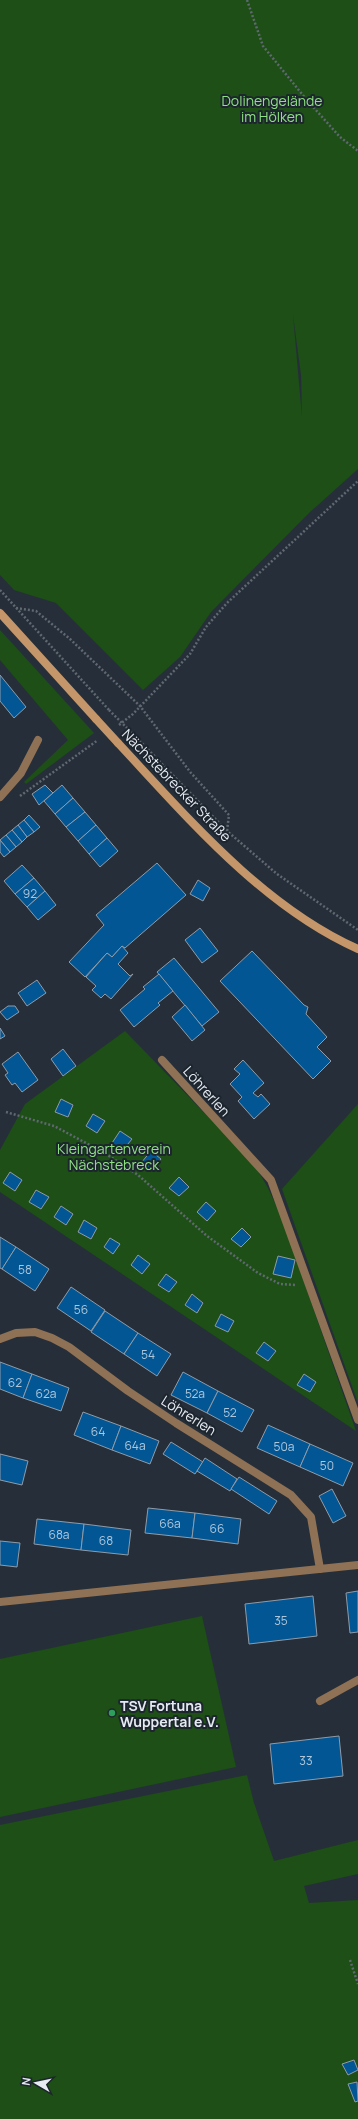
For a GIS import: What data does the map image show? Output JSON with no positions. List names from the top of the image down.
{
  "streets": {
    "main road": ["Nächstebrecker Straße"],
    "street": ["Löhrerlen"]
  },
  "parks": ["Dolinengelände im Hölken", "Kleingartenverein Nächstebreck"],
  "places": ["TSV Fortuna Wuppertal e.V."],
  "house_numbers": [
    "92",
    "58",
    "56",
    "54",
    "62",
    "62a",
    "52a",
    "52",
    "64",
    "64a",
    "50a",
    "50",
    "66a",
    "66",
    "68a",
    "68",
    "35",
    "33"
  ],
  "north": "left"
}
